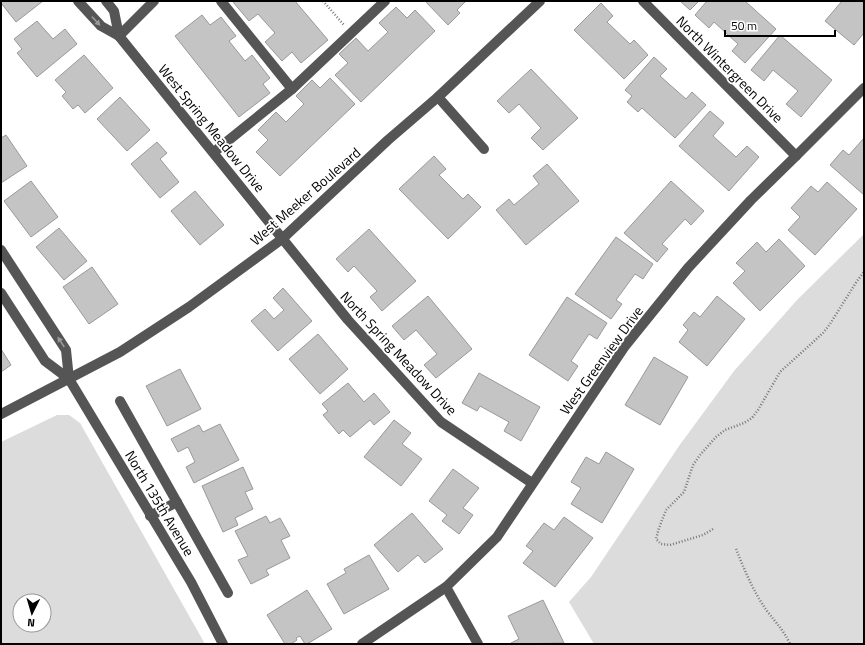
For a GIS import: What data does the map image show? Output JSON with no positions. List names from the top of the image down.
{
  "streets": {
    "street": [
      "North Wintergreen Drive",
      "West Spring Meadow Drive",
      "West Meeker Boulevard",
      "North Spring Meadow Drive",
      "West Greenview Drive",
      "North 135th Avenue"
    ]
  },
  "crossings": [
    ["North Wintergreen Drive", "West Greenview Drive"],
    ["West Spring Meadow Drive", "West Meeker Boulevard"],
    ["West Spring Meadow Drive", "North Spring Meadow Drive"],
    ["West Meeker Boulevard", "North Spring Meadow Drive"],
    ["West Meeker Boulevard", "North 135th Avenue"],
    ["North Spring Meadow Drive", "West Greenview Drive"]
  ],
  "scale_bar": "50 m",
  "north": "bottom"
}
